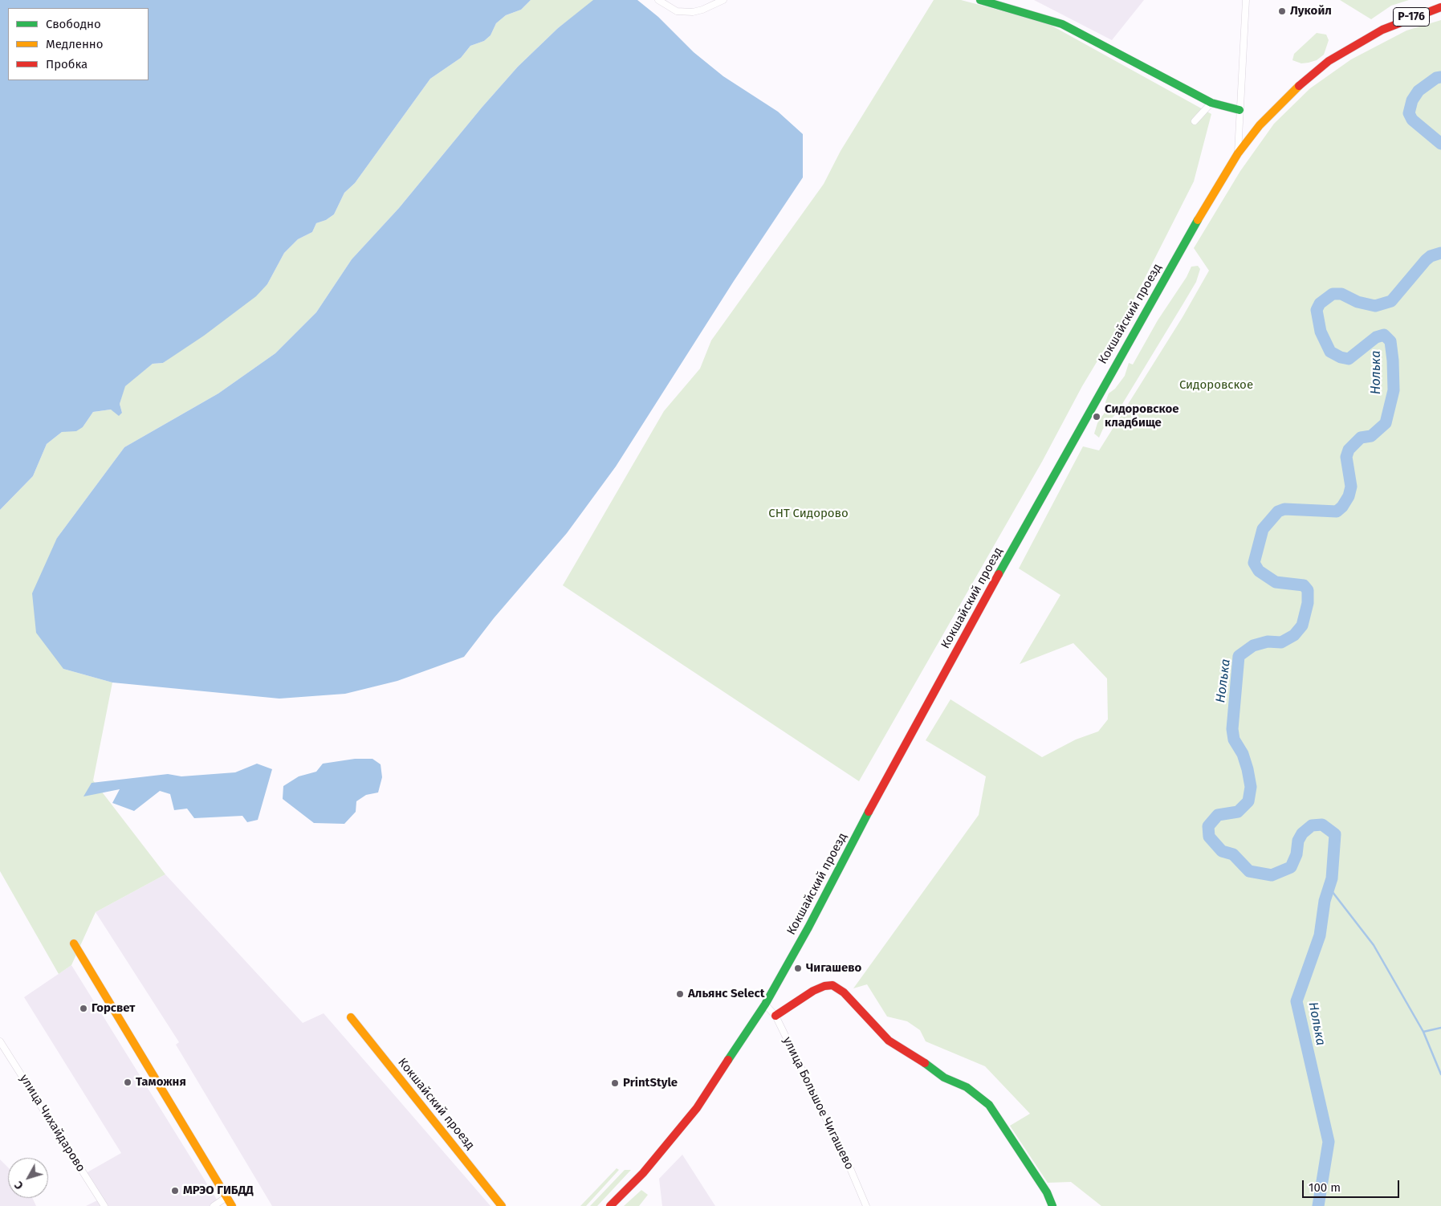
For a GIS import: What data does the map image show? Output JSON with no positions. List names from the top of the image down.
{
  "streets": {
    "main road": ["Р-176", "Кокшайский проезд"],
    "street": ["улица Большое Чигашево", "улица Чихайдарово"]
  },
  "crossings": [
    ["Кокшайский проезд", "улица Большое Чигашево"]
  ],
  "water": ["Нолька"],
  "parks": ["Сидоровское", "СНТ Сидорово"],
  "places": [
    "Лукойл",
    "Сидоровское кладбище",
    "Чигашево",
    "Альянс Select",
    "Горсвет",
    "Таможня",
    "PrintStyle",
    "МРЭО ГИБДД"
  ],
  "legend": ["Свободно", "Медленно", "Пробка"],
  "scale_bar": "100 m",
  "north": "bottom left"
}
